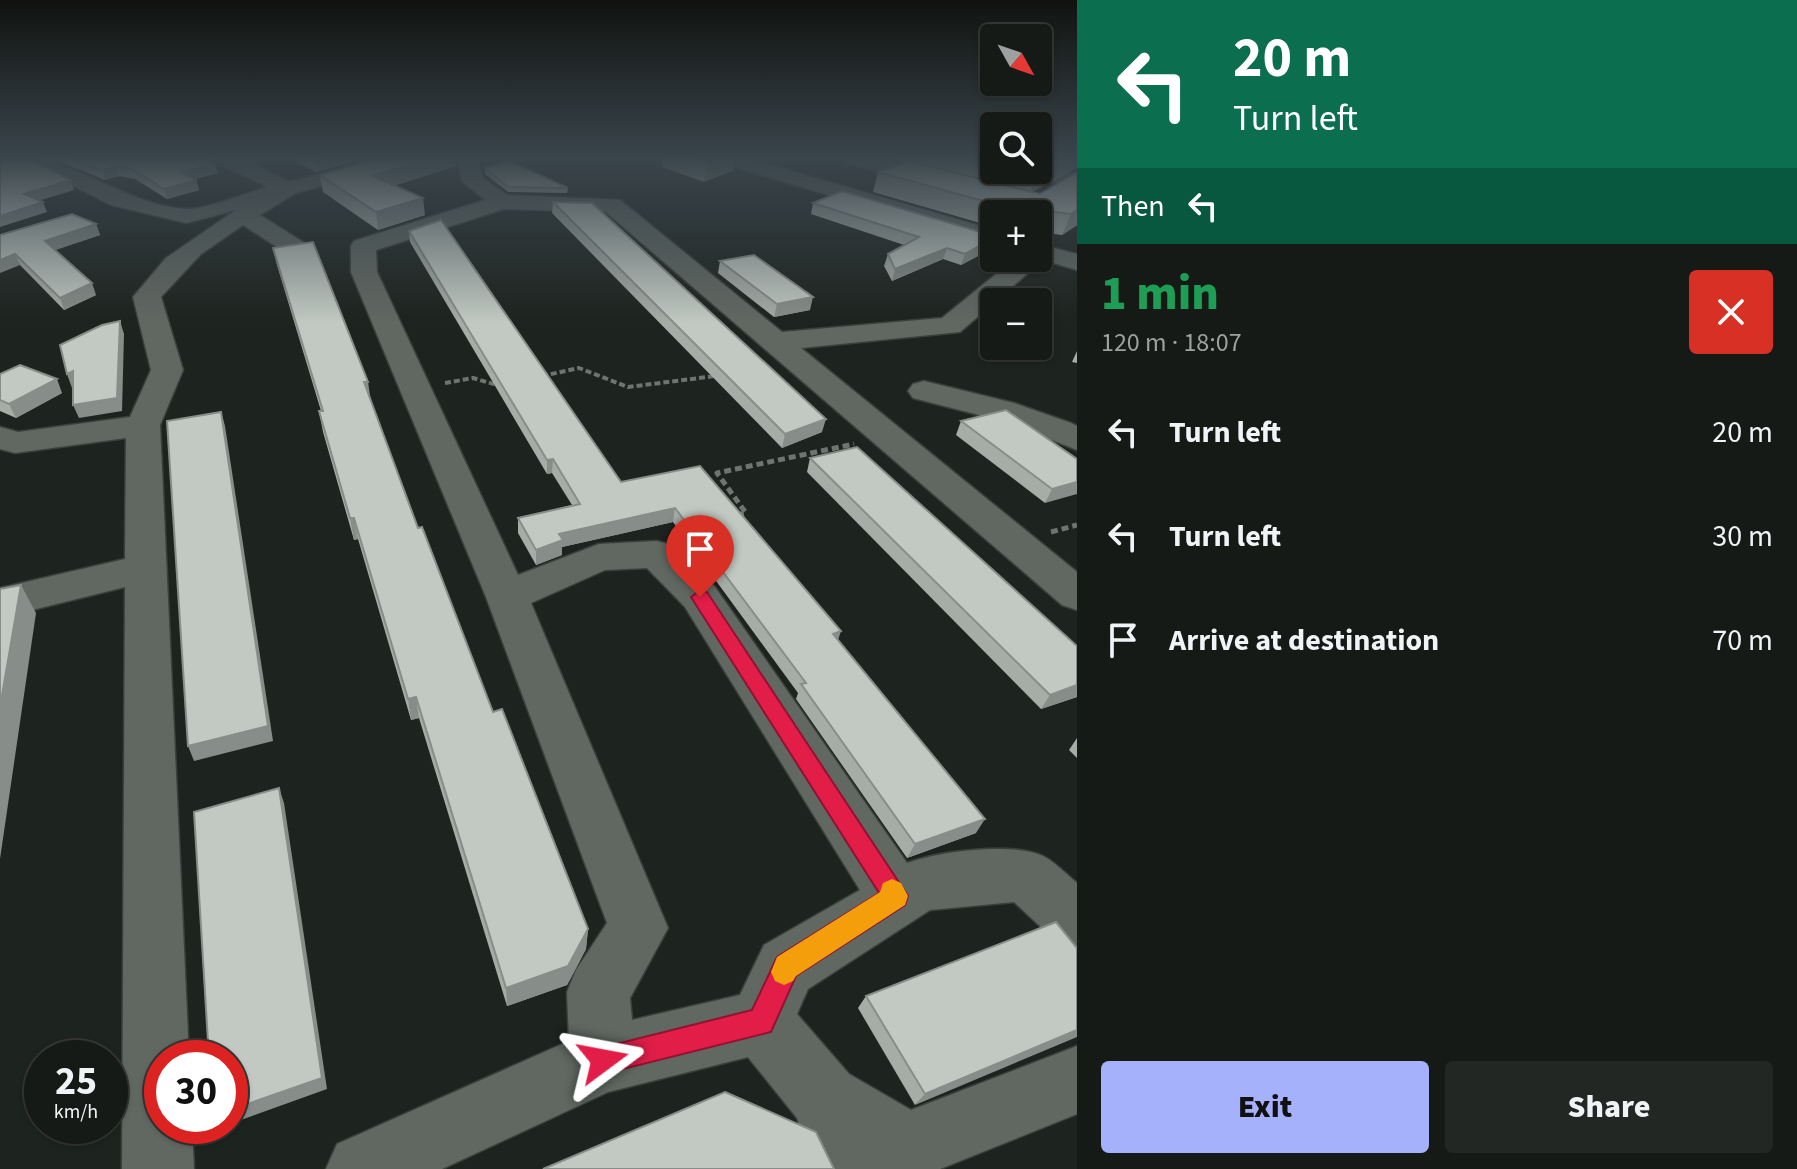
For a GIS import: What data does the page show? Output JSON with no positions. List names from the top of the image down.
{
  "north": "bottom right",
  "page": {
    "turn": ["20 m", "Turn left"],
    "map_buttons": ["+", "−"],
    "then": "Then",
    "heading": ["1 min", "120 m · 18:07"],
    "list": [
      {
        "name": "Turn left",
        "value": "20 m"
      },
      {
        "name": "Turn left",
        "value": "30 m"
      },
      {
        "name": "Arrive at destination",
        "value": "70 m"
      }
    ],
    "speed": "25 km/h",
    "limit": "30",
    "buttons": ["Exit", "Share"]
  }
}
